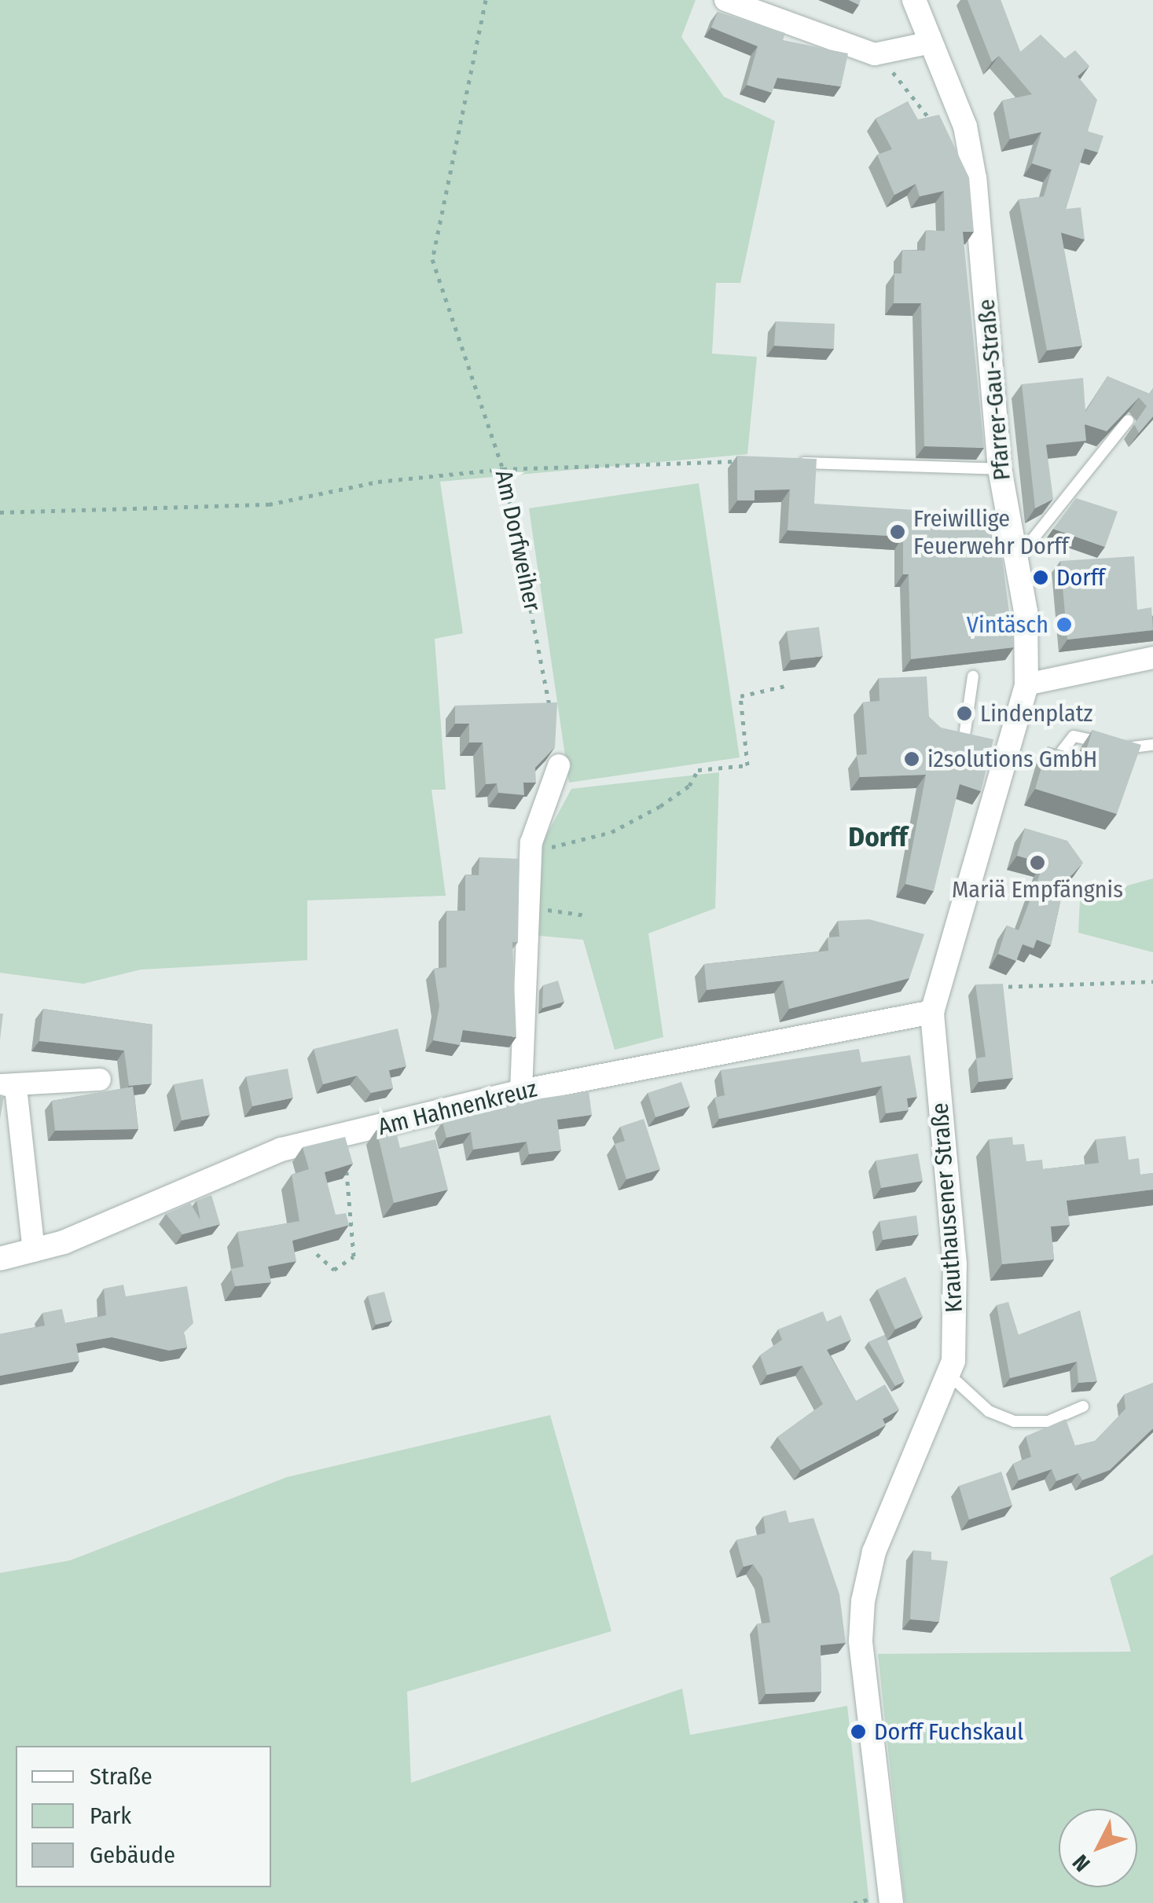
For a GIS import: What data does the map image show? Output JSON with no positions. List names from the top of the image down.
{
  "streets": {
    "street": ["Pfarrer-Gau-Straße", "Am Hahnenkreuz", "Krauthausener Straße"],
    "path": ["Am Dorfweiher"]
  },
  "crossings": [
    ["Pfarrer-Gau-Straße", "Am Hahnenkreuz"],
    ["Pfarrer-Gau-Straße", "Krauthausener Straße"],
    ["Am Hahnenkreuz", "Krauthausener Straße"]
  ],
  "districts": ["Dorff"],
  "places": [
    "Freiwillige Feuerwehr Dorff",
    "Dorff",
    "Vintäsch",
    "Lindenplatz",
    "i2solutions GmbH",
    "Mariä Empfängnis",
    "Dorff Fuchskaul"
  ],
  "legend": ["Straße", "Park", "Gebäude"],
  "north": "bottom left"
}
